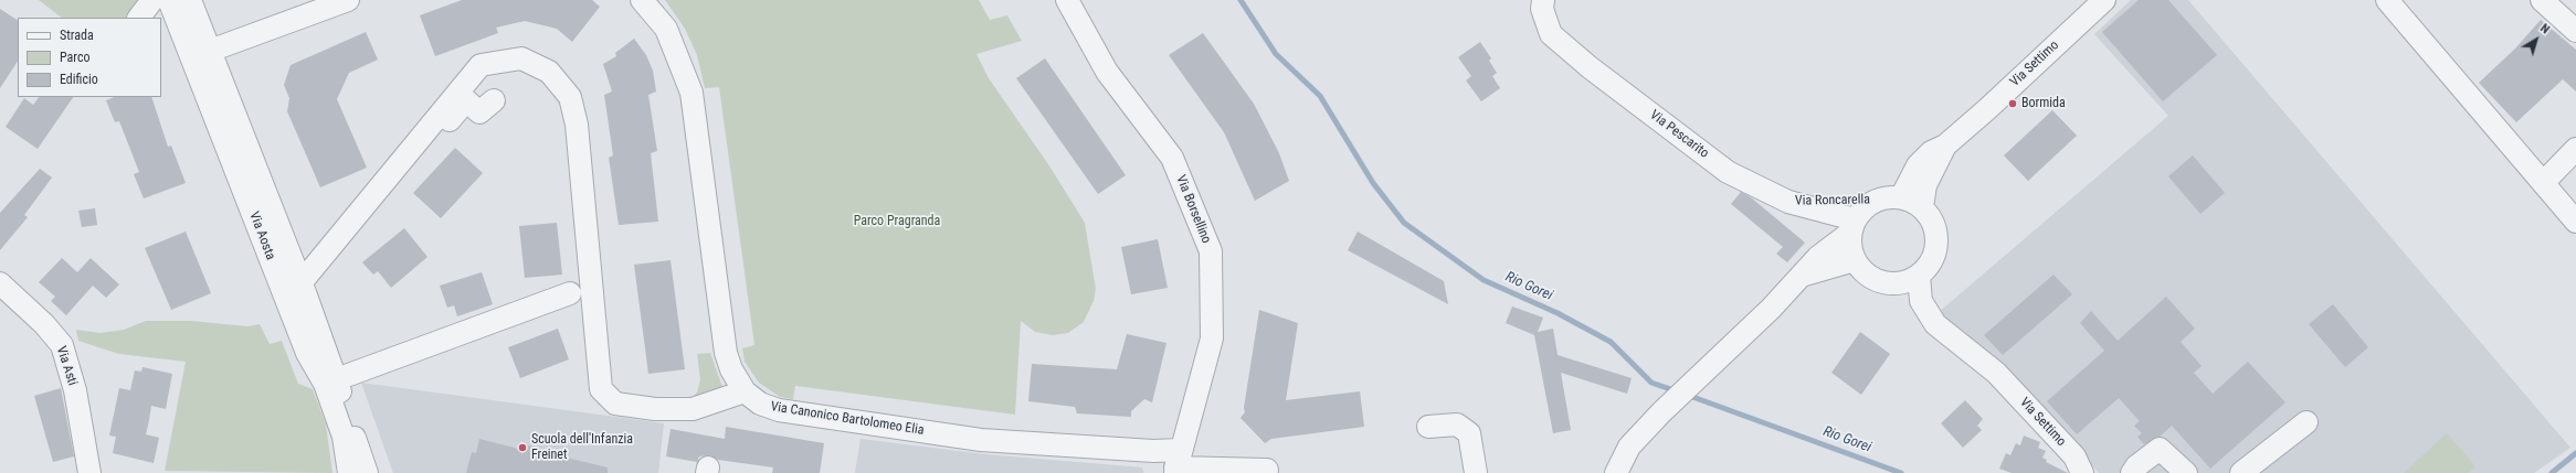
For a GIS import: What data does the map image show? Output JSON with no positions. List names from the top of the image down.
{
  "streets": {
    "street": [
      "Via Settimo",
      "Via Pescarito",
      "Via Roncarella",
      "Via Borsellino",
      "Via Aosta",
      "Via Asti",
      "Via Canonico Bartolomeo Elia"
    ]
  },
  "crossings": [
    ["Via Settimo", "Via Pescarito"],
    ["Via Settimo", "Via Roncarella"],
    ["Via Pescarito", "Via Roncarella"],
    ["Via Borsellino", "Via Canonico Bartolomeo Elia"]
  ],
  "water": ["Rio Gorei"],
  "parks": ["Parco Pragranda"],
  "places": ["Bormida", "Scuola dell'Infanzia Freinet"],
  "legend": ["Strada", "Parco", "Edificio"],
  "north": "top right"
}
